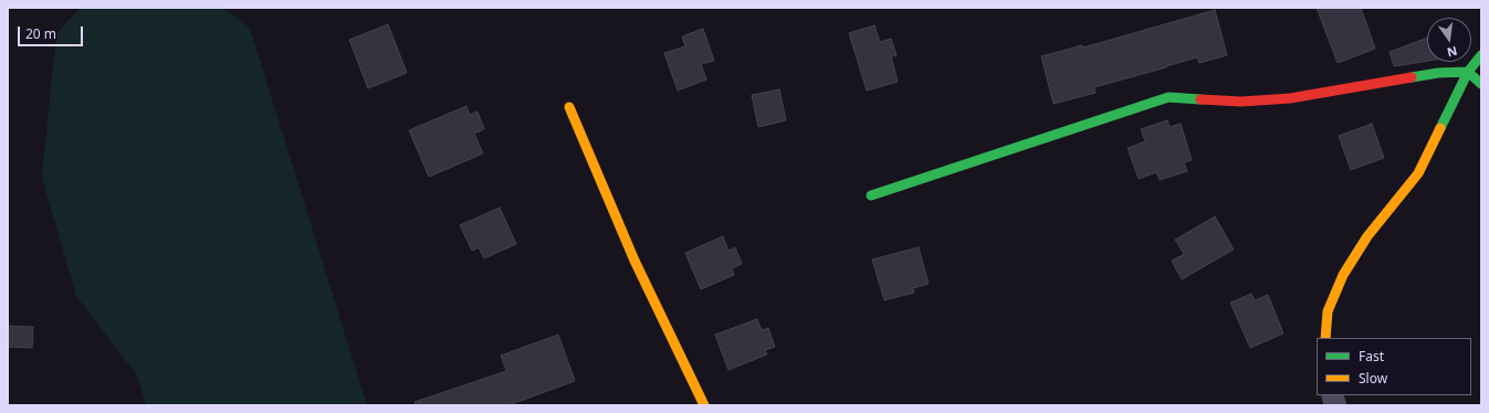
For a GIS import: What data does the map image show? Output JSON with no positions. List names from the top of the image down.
{
  "legend": ["Fast", "Slow"],
  "scale_bar": "20 m",
  "north": "bottom"
}
